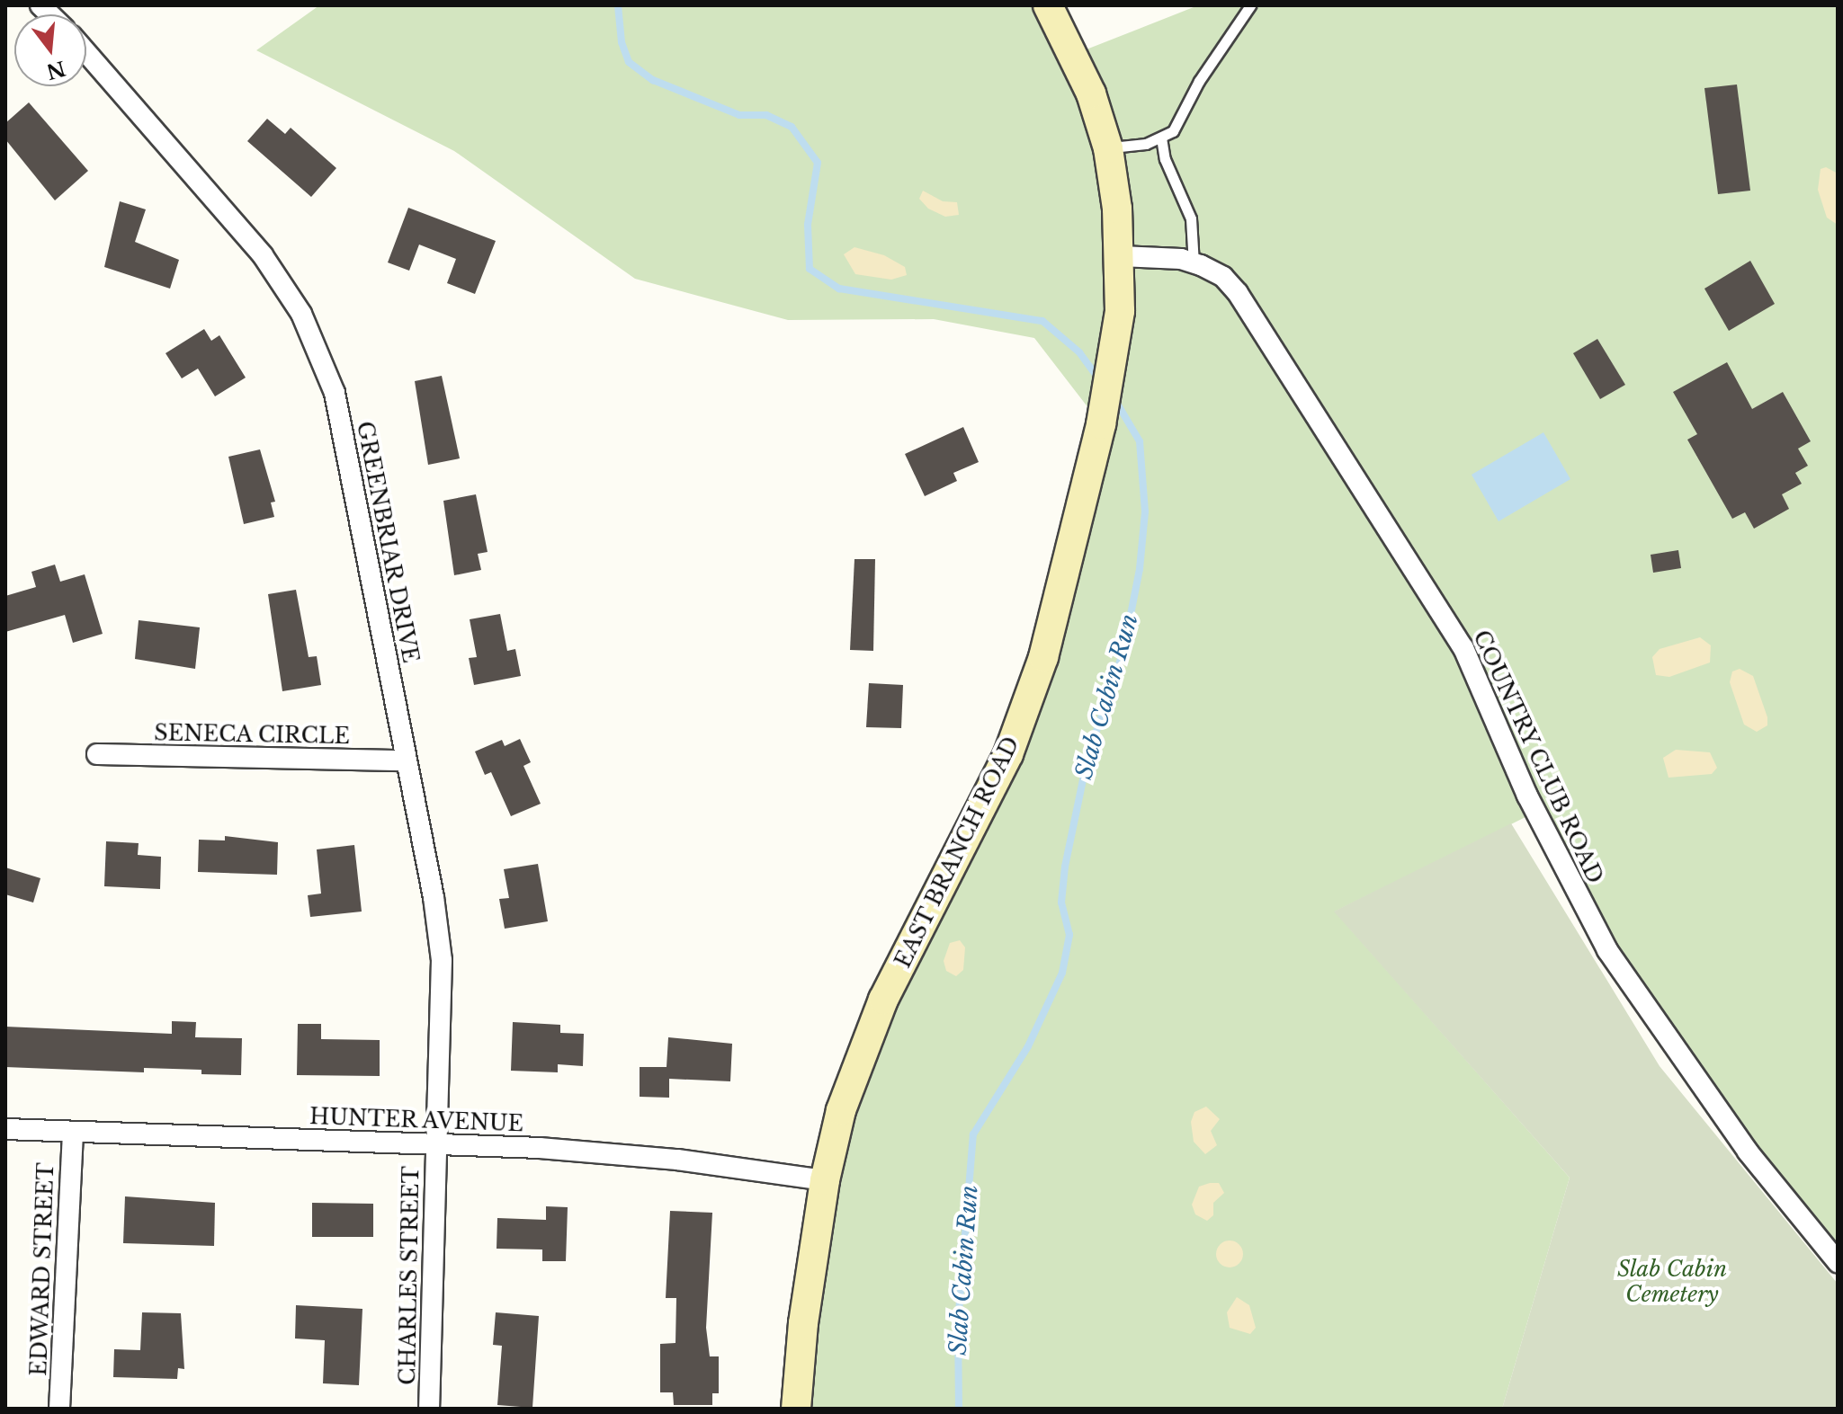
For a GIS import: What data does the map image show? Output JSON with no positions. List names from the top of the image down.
{
  "streets": {
    "main road": ["EAST BRANCH ROAD"],
    "street": [
      "GREENBRIAR DRIVE",
      "SENECA CIRCLE",
      "COUNTRY CLUB ROAD",
      "HUNTER AVENUE",
      "EDWARD STREET",
      "CHARLES STREET"
    ]
  },
  "crossings": [
    ["GREENBRIAR DRIVE", "SENECA CIRCLE"],
    ["GREENBRIAR DRIVE", "HUNTER AVENUE"],
    ["GREENBRIAR DRIVE", "CHARLES STREET"],
    ["COUNTRY CLUB ROAD", "EAST BRANCH ROAD"],
    ["EAST BRANCH ROAD", "HUNTER AVENUE"],
    ["HUNTER AVENUE", "EDWARD STREET"],
    ["HUNTER AVENUE", "CHARLES STREET"]
  ],
  "water": ["Slab Cabin Run"],
  "parks": ["Slab Cabin Cemetery"],
  "north": "bottom"
}
